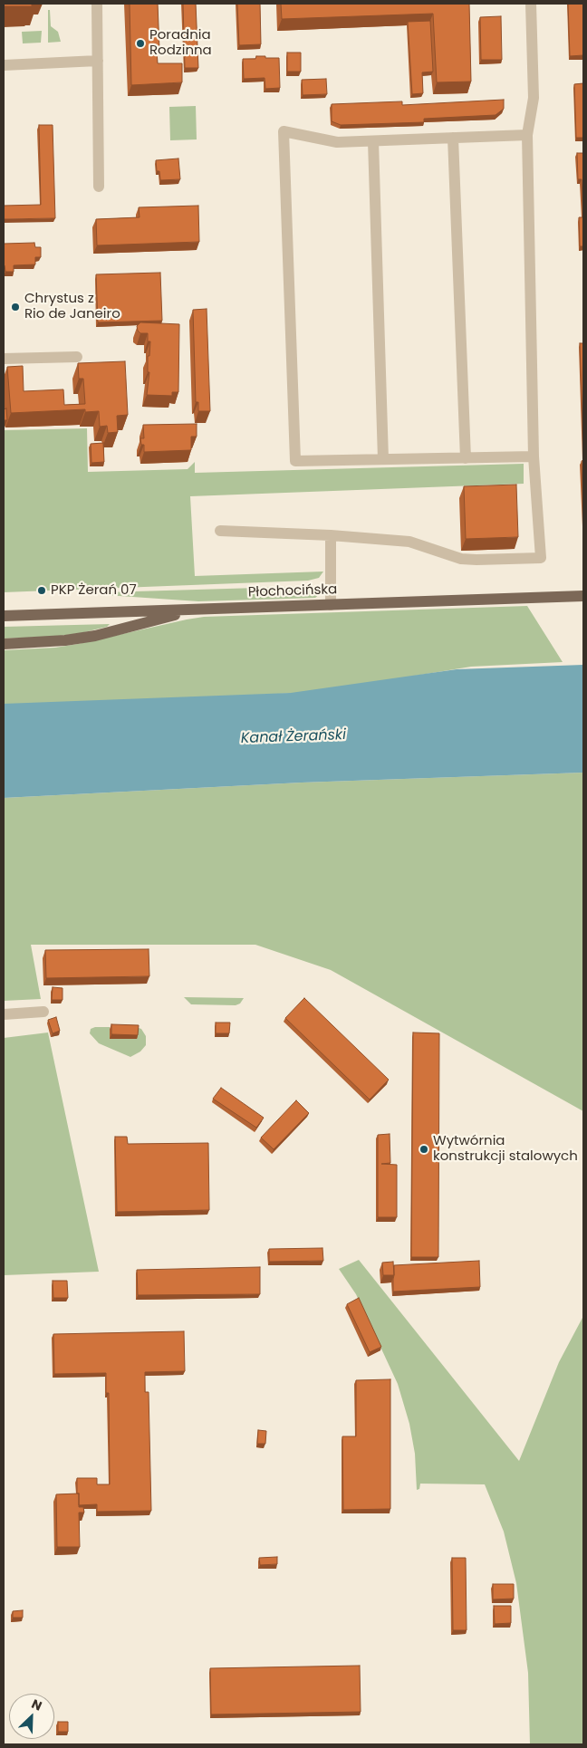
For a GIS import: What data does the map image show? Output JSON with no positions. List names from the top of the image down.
{
  "streets": {
    "main road": ["Płochocińska"]
  },
  "water": ["Kanał Żerański"],
  "places": [
    "Poradnia Rodzinna",
    "Chrystus z Rio de Janeiro",
    "PKP Żerań 07",
    "Wytwórnia konstrukcji stalowych"
  ],
  "north": "top right"
}
